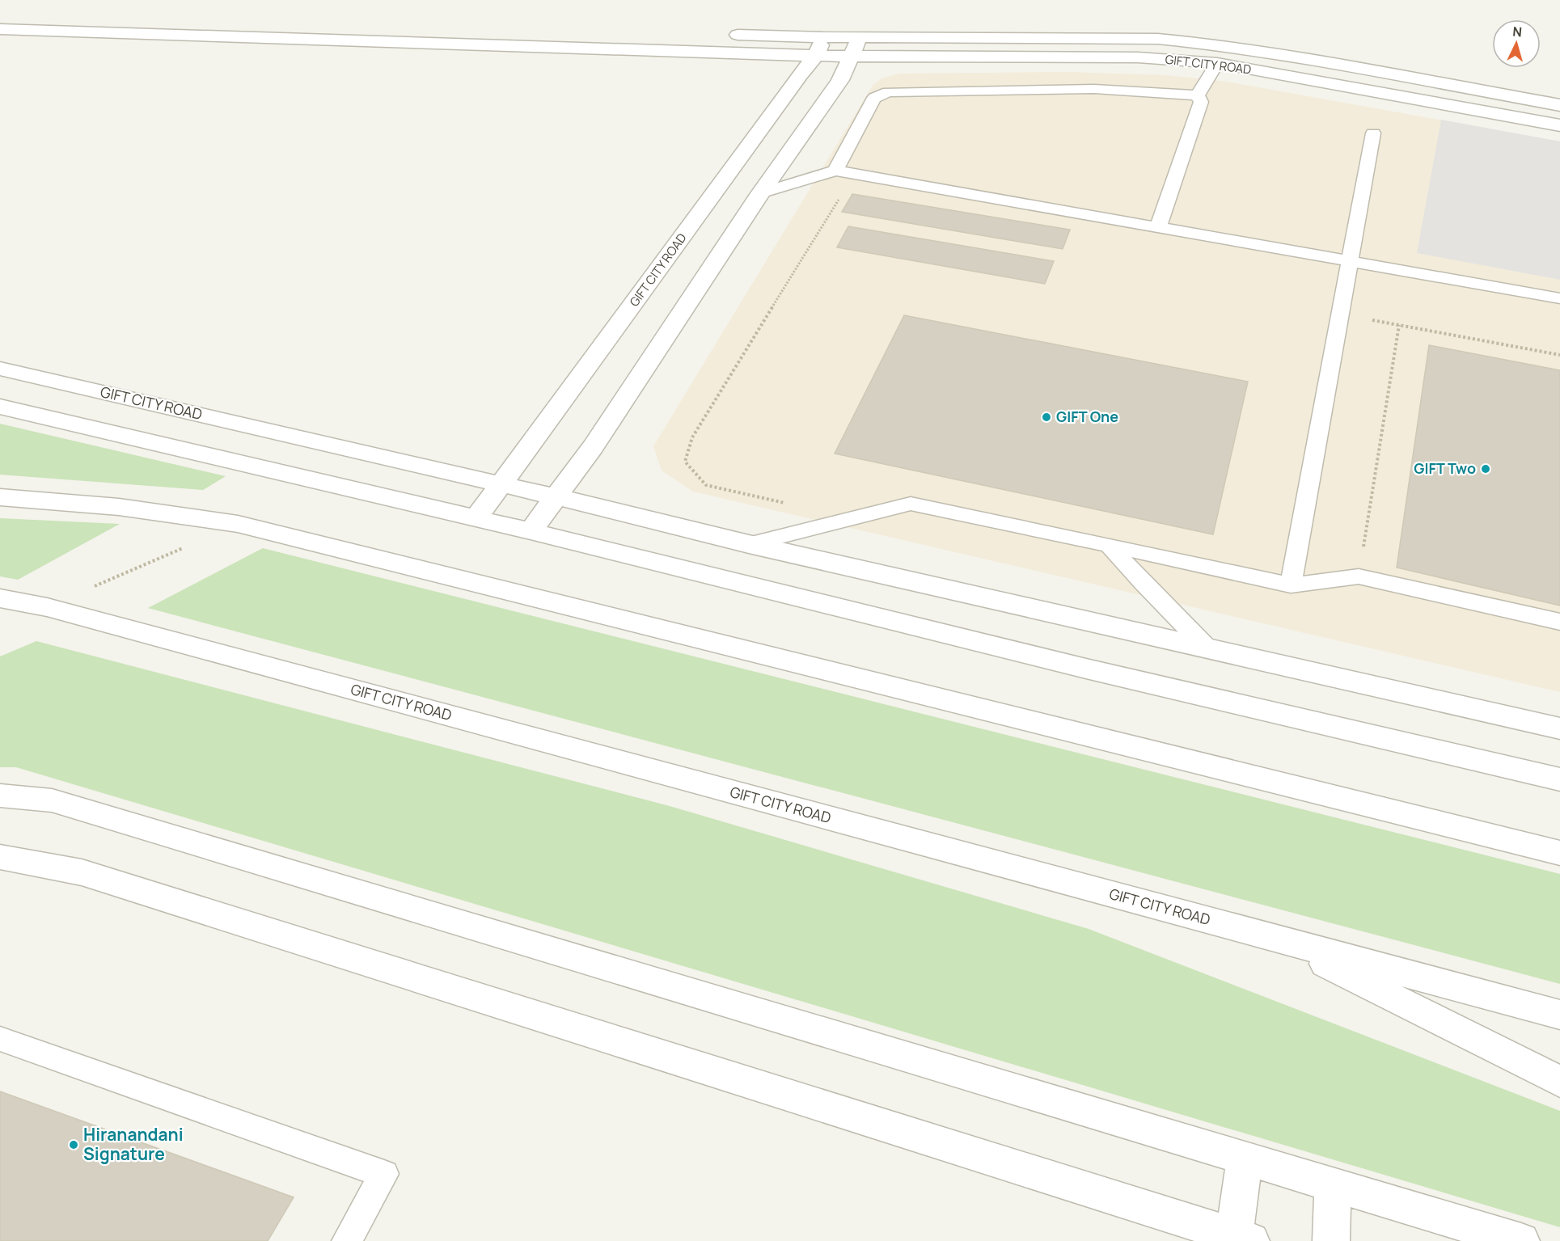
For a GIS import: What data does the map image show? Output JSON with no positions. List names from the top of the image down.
{
  "streets": {
    "street": ["GIFT CITY ROAD"]
  },
  "places": ["GIFT One", "GIFT Two", "Hiranandani Signature"],
  "north": "top"
}
